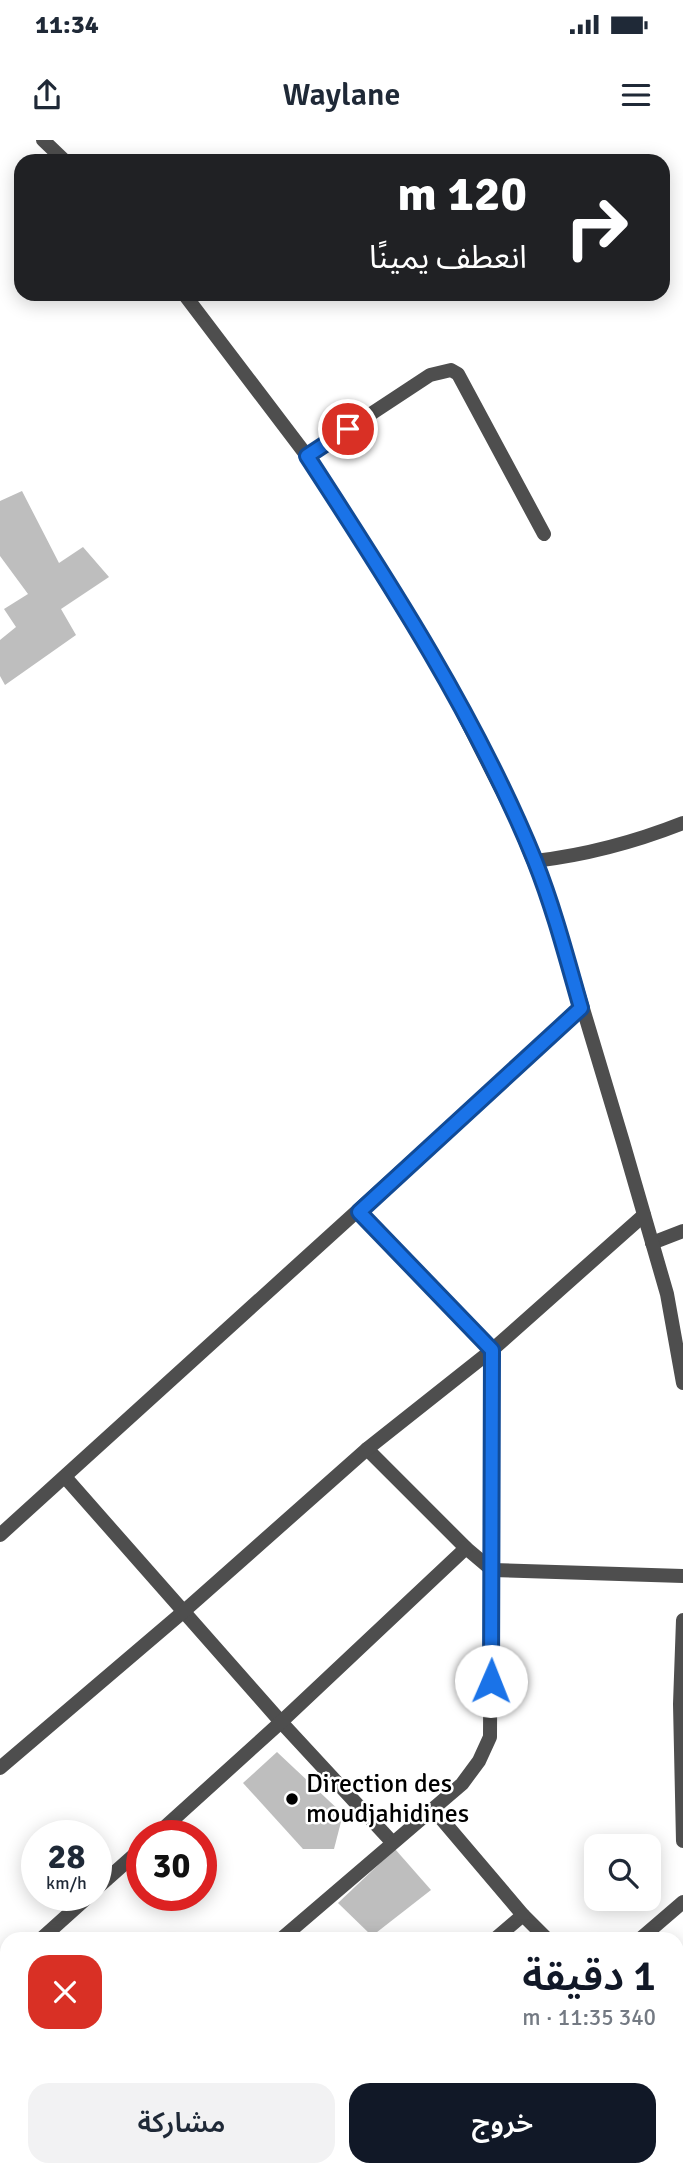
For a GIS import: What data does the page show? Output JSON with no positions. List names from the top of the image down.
{
  "places": ["Direction des moudjahidines"],
  "page": {
    "status": "11:34",
    "header": "Waylane",
    "turn": ["120 m", "انعطف يمينًا"],
    "speed": "28 km/h",
    "limit": "30",
    "heading": ["1 دقيقة", "340 m · 11:35"],
    "buttons": ["خروج", "مشاركة"]
  }
}
